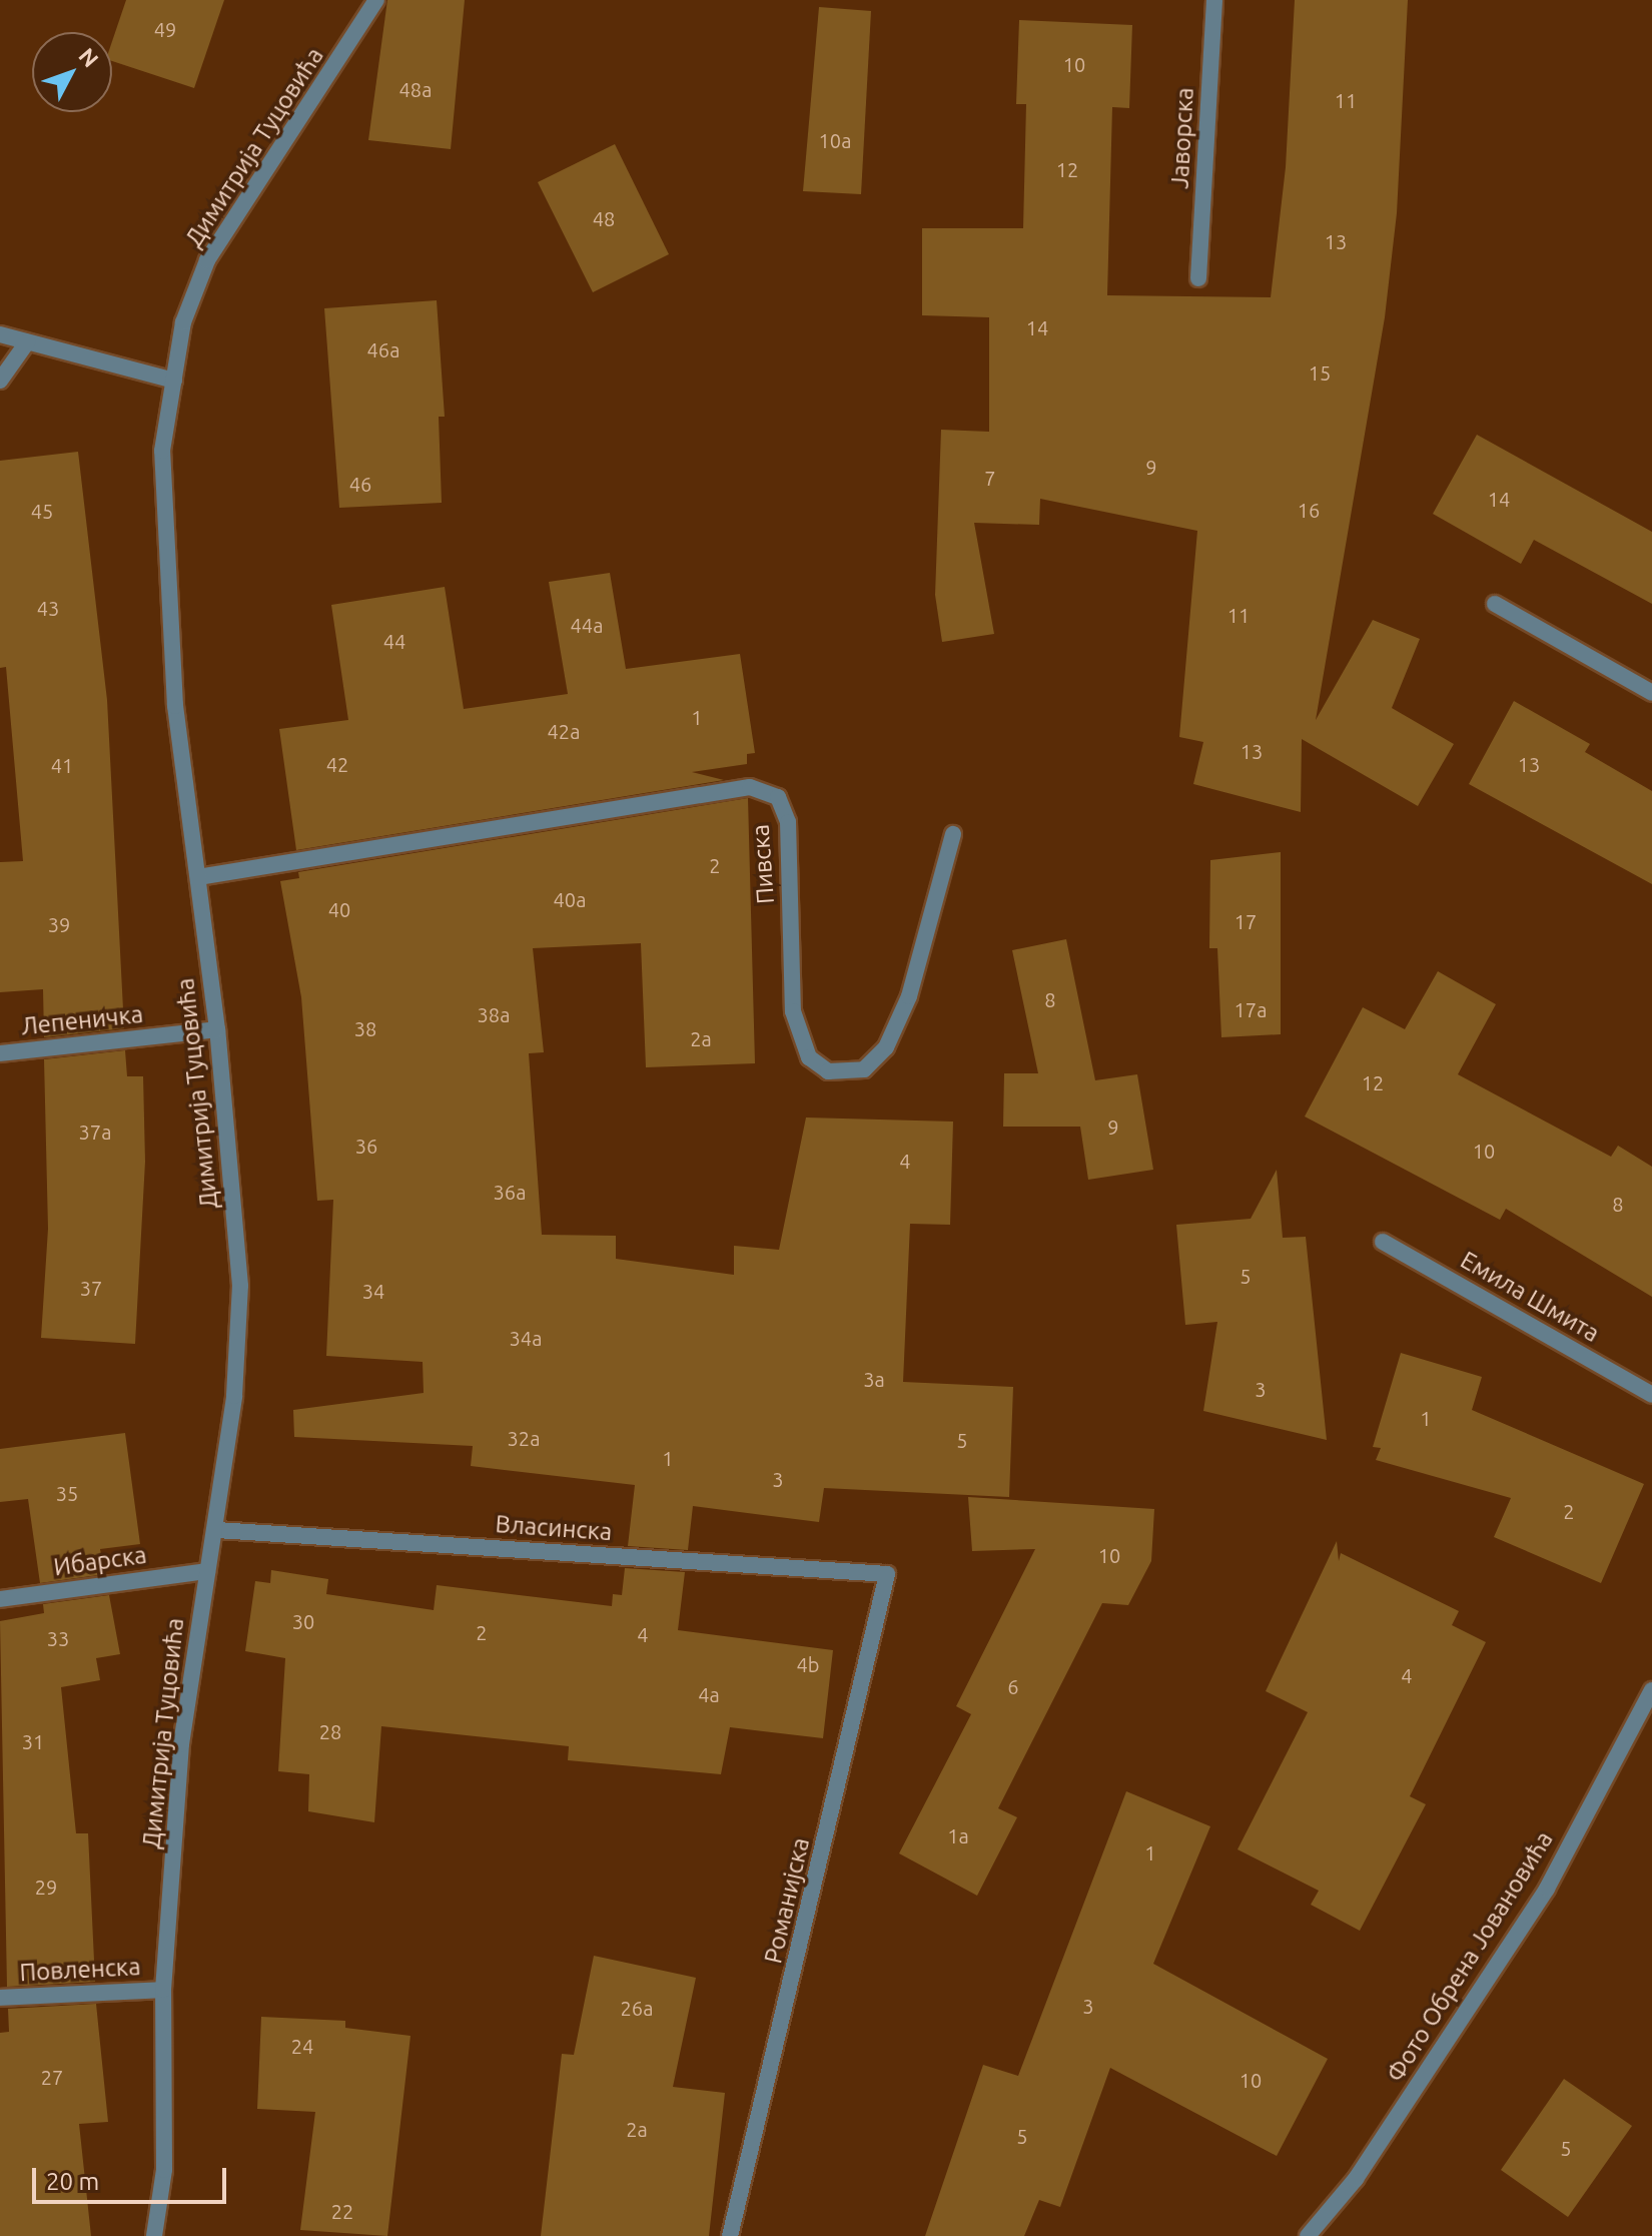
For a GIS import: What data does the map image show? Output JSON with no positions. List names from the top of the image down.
{
  "streets": {
    "street": [
      "Јаворска",
      "Димитрија Туцовића",
      "Пивска",
      "Лепеничка",
      "Емила Шмита",
      "Власинска",
      "Ибарска",
      "Романијска",
      "Фото Обрена Јовановића",
      "Повленска"
    ]
  },
  "crossings": [
    ["Димитрија Туцовића", "Пивска"],
    ["Димитрија Туцовића", "Лепеничка"],
    ["Димитрија Туцовића", "Власинска"],
    ["Димитрија Туцовића", "Ибарска"],
    ["Димитрија Туцовића", "Повленска"],
    ["Власинска", "Романијска"]
  ],
  "house_numbers": [
    "49",
    "10",
    "48a",
    "11",
    "10a",
    "12",
    "48",
    "13",
    "14",
    "46a",
    "15",
    "9",
    "7",
    "46",
    "14",
    "16",
    "45",
    "43",
    "11",
    "44a",
    "44",
    "1",
    "42a",
    "13",
    "42",
    "13",
    "41",
    "2",
    "40a",
    "40",
    "17",
    "39",
    "8",
    "17a",
    "38a",
    "38",
    "2a",
    "12",
    "9",
    "37a",
    "36",
    "10",
    "4",
    "36a",
    "8",
    "5",
    "37",
    "34",
    "34a",
    "3a",
    "3",
    "1",
    "32a",
    "5",
    "1",
    "3",
    "35",
    "2",
    "10",
    "30",
    "2",
    "4",
    "33",
    "4b",
    "4",
    "6",
    "4a",
    "28",
    "31",
    "1a",
    "1",
    "29",
    "3",
    "26a",
    "24",
    "27",
    "10",
    "2a",
    "5",
    "5",
    "22"
  ],
  "scale_bar": "20 m",
  "north": "top right"
}
